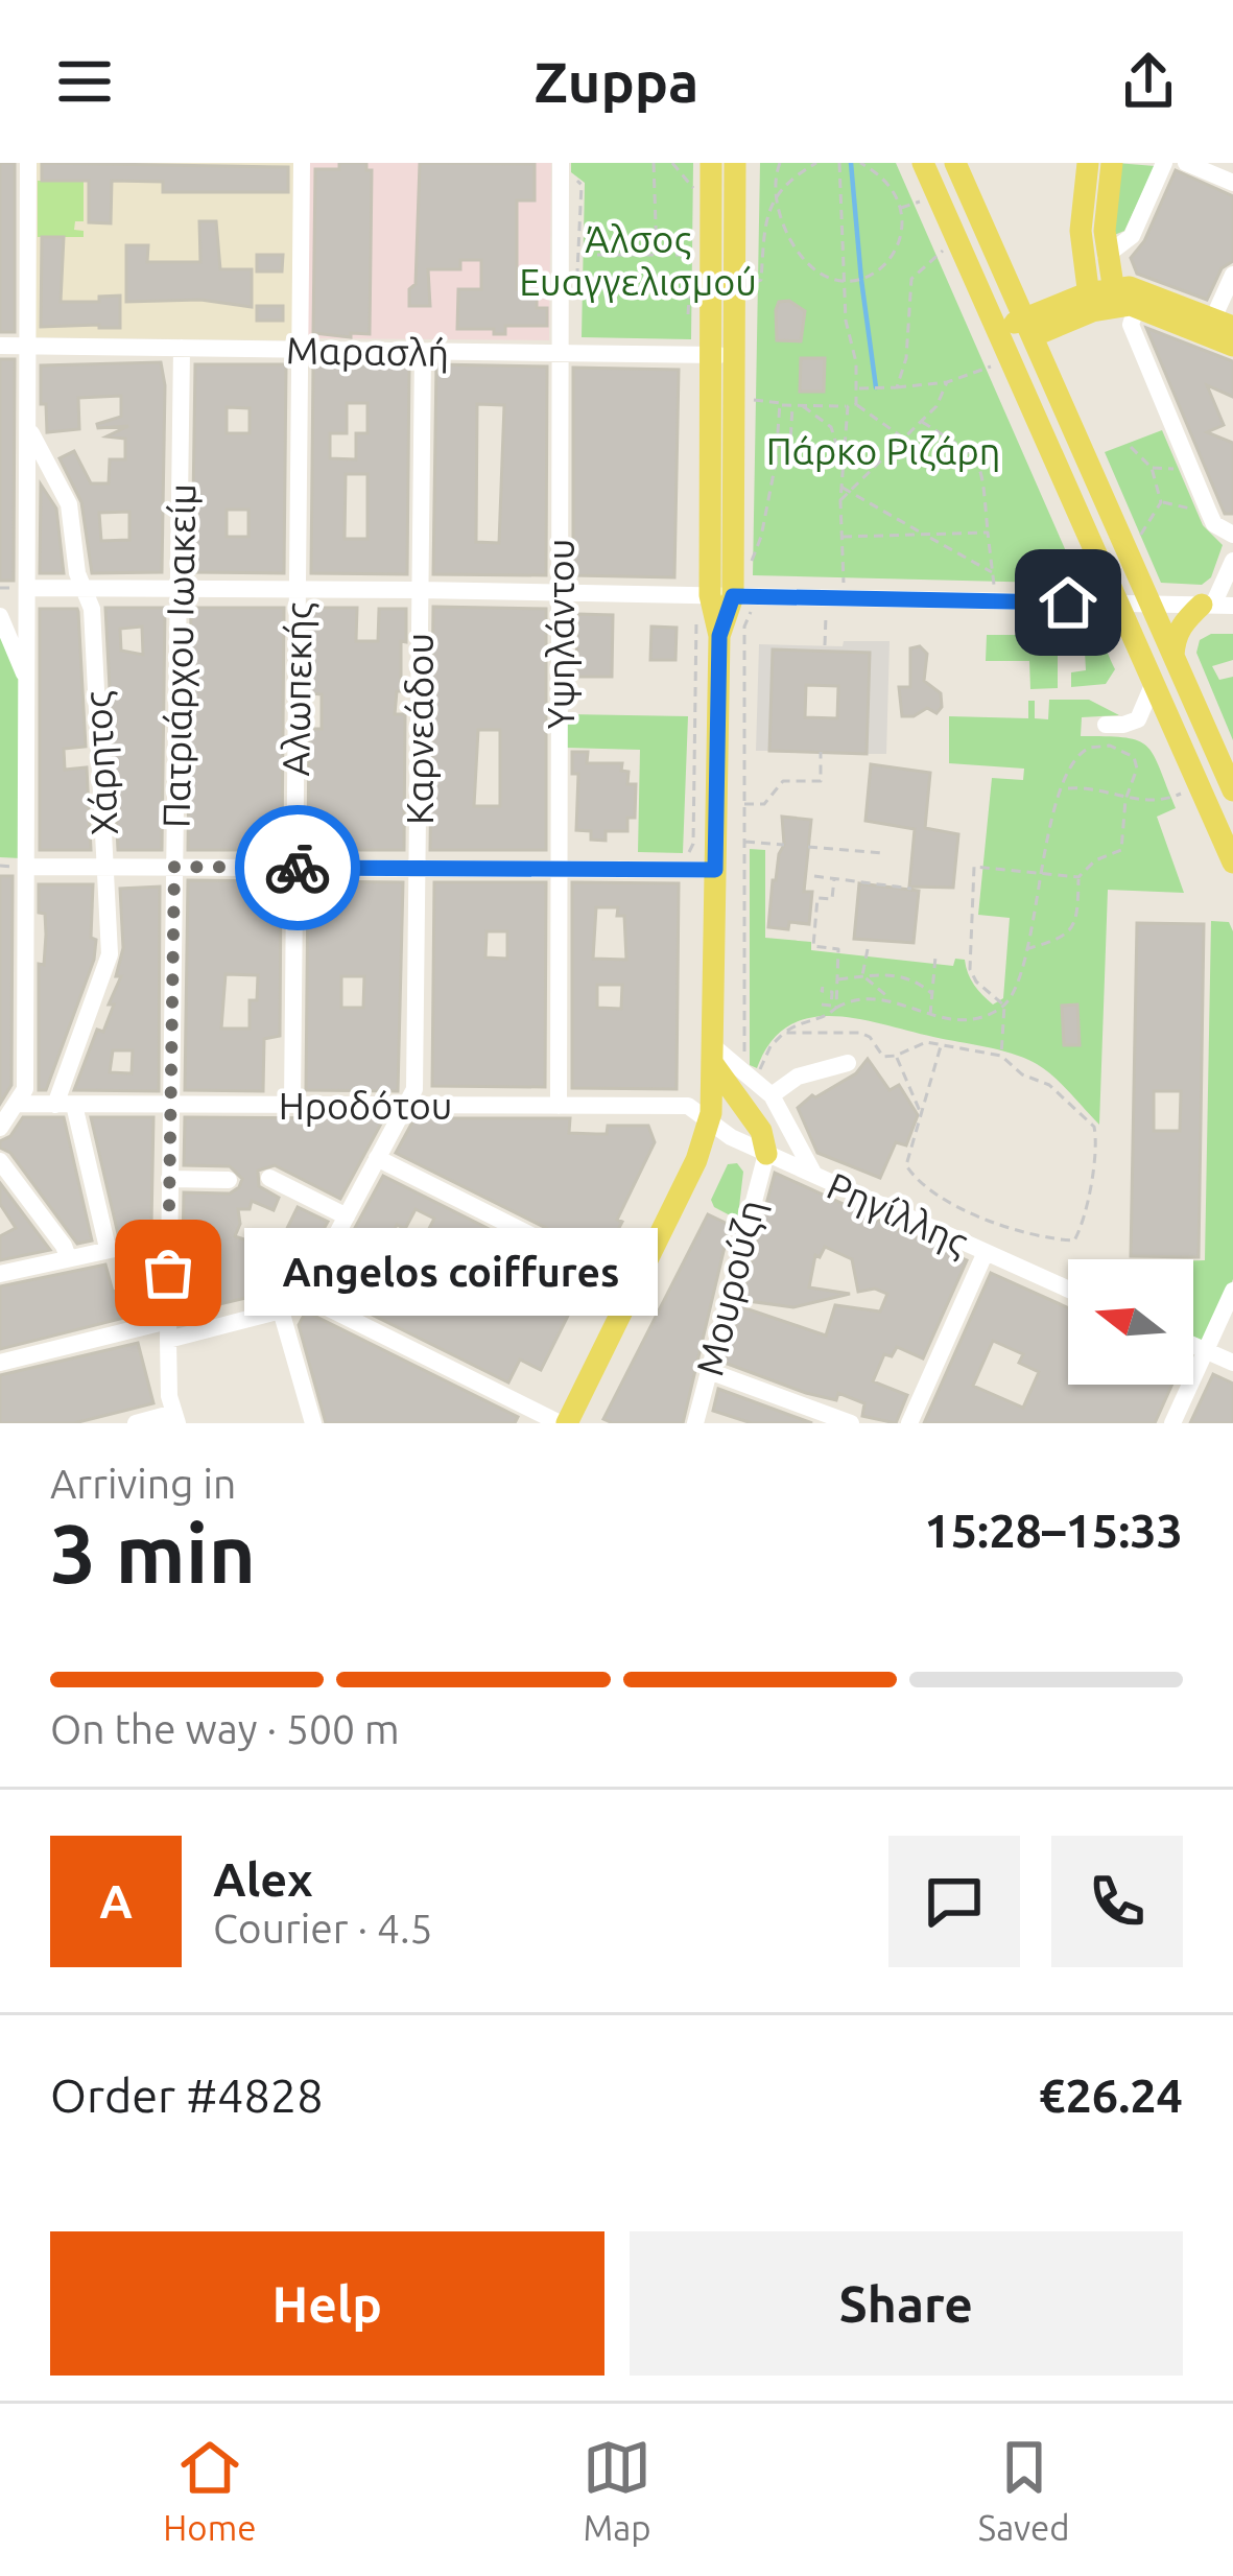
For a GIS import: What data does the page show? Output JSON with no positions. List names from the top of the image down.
{
  "streets": {
    "street": [
      "Μαρασλή",
      "Υψηλάντου",
      "Πατριάρχου Ιωακείμ",
      "Αλωπεκής",
      "Καρνεάδου",
      "Χάρητος",
      "Ηροδότου",
      "Ρηγίλλης",
      "Μουρούζη"
    ]
  },
  "crossings": [
    ["Μαρασλή", "Υψηλάντου"],
    ["Μαρασλή", "Πατριάρχου Ιωακείμ"],
    ["Μαρασλή", "Αλωπεκής"],
    ["Μαρασλή", "Καρνεάδου"],
    ["Υψηλάντου", "Ηροδότου"],
    ["Πατριάρχου Ιωακείμ", "Ηροδότου"],
    ["Αλωπεκής", "Ηροδότου"],
    ["Καρνεάδου", "Ηροδότου"],
    ["Χάρητος", "Ηροδότου"],
    ["Ηροδότου", "Ρηγίλλης"],
    ["Ρηγίλλης", "Μουρούζη"]
  ],
  "parks": ["Άλσος Ευαγγελισμού", "Πάρκο Ριζάρη"],
  "places": ["Angelos coiffures"],
  "north": "left",
  "page": {
    "header": "Zuppa",
    "bubble": "Angelos coiffures",
    "heading": ["3 min", "Arriving in", "15:28–15:33"],
    "panel": [
      "Alex",
      "Courier · 4.5",
      "Order #4828",
      "€26.24"
    ],
    "bar": "On the way · 500 m",
    "round": "A",
    "buttons": ["Help", "Share"],
    "tabs": ["Home", "Map", "Saved"]
  }
}
